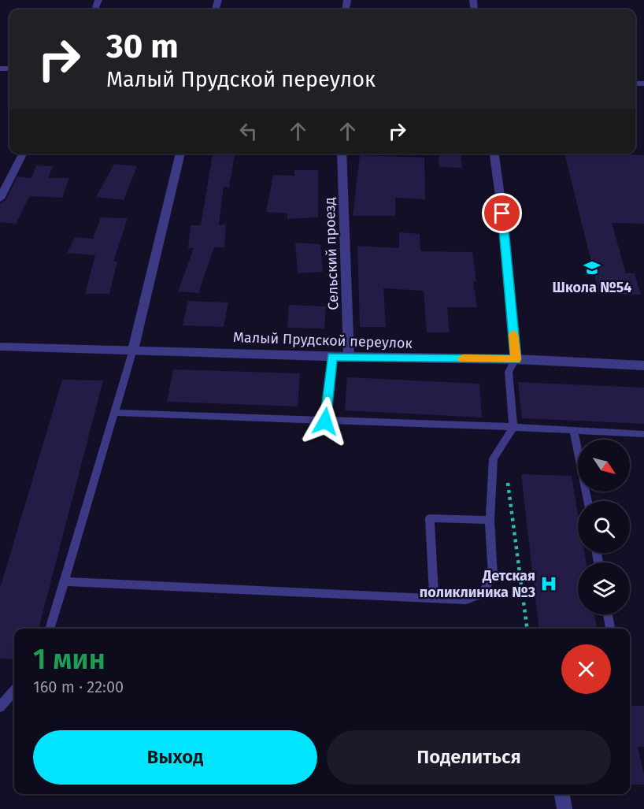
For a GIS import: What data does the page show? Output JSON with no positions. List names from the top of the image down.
{
  "streets": {
    "street": ["Сельский проезд", "Малый Прудской переулок"]
  },
  "crossings": [
    ["Сельский проезд", "Малый Прудской переулок"]
  ],
  "places": {
    "school or university": ["Школа №54"],
    "hospital": ["Детская поликлиника №3"]
  },
  "north": "bottom right",
  "page": {
    "turn": ["30 m", "Малый Прудской переулок"],
    "heading": ["1 мин", "160 m · 22:00"],
    "buttons": ["Выход", "Поделиться"]
  }
}
